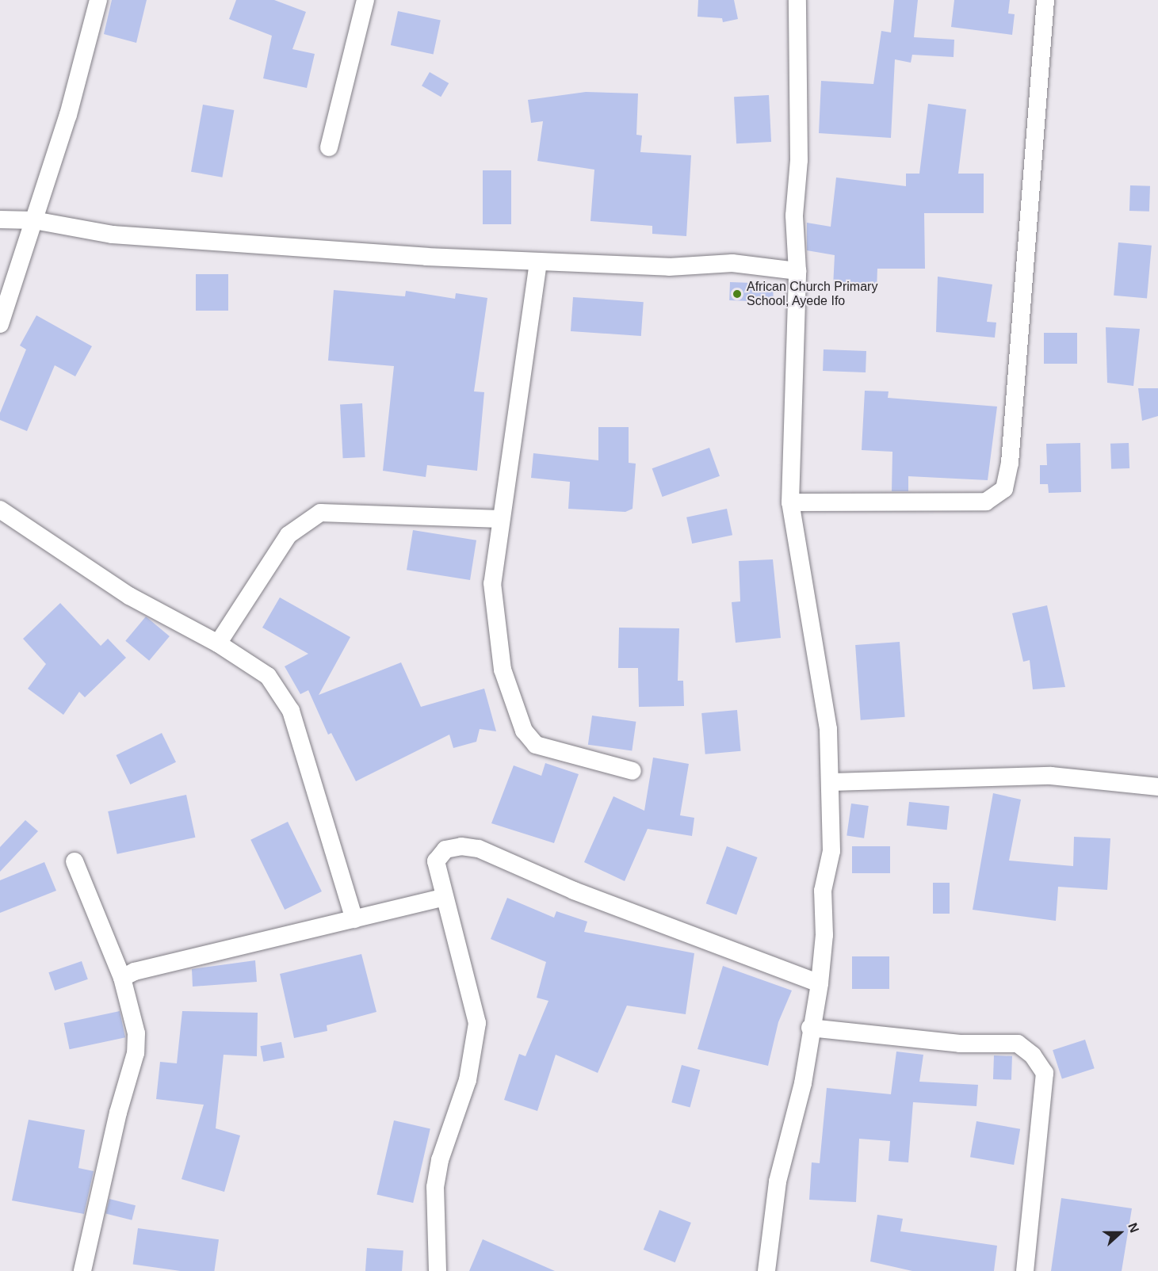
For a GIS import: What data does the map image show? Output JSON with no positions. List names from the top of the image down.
{
  "places": ["African Church Primary School, Ayede Ifo"],
  "north": "right"
}
